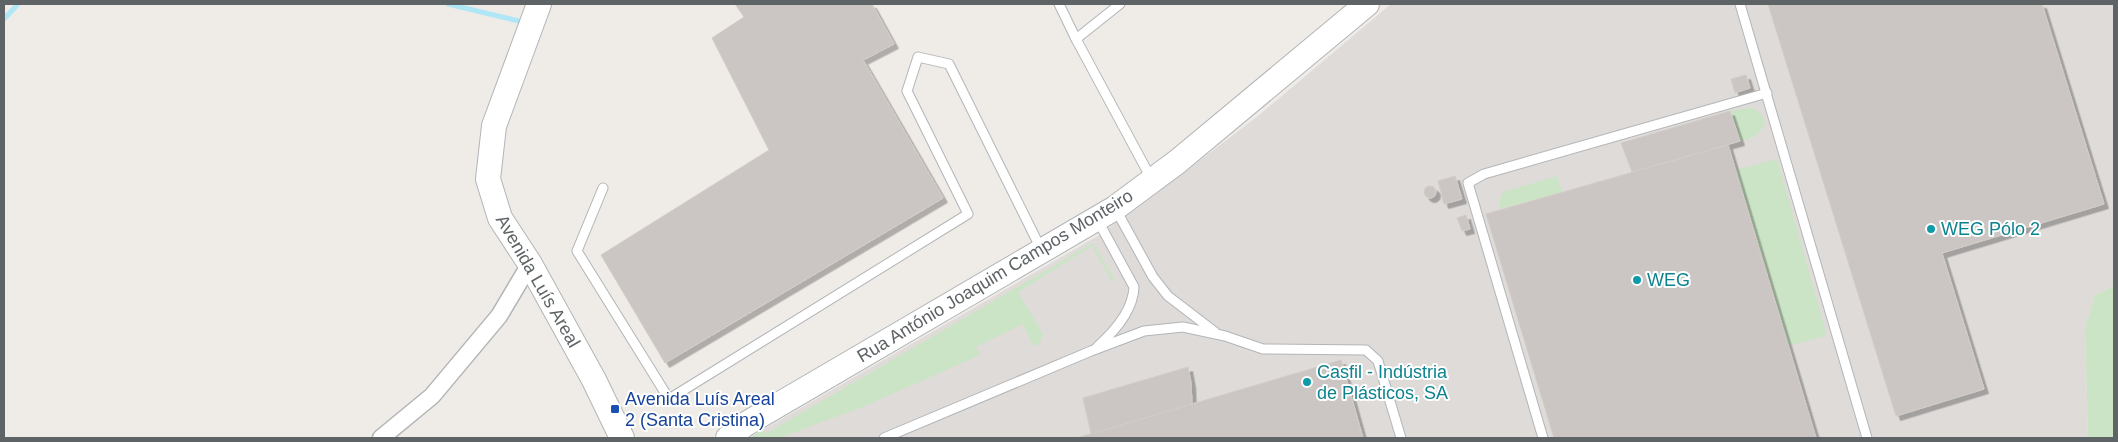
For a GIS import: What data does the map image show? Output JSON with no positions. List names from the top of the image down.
{
  "streets": {
    "street": ["Rua António Joaquim Campos Monteiro", "Avenida Luís Areal"]
  },
  "places": {
    "other": ["WEG Pólo 2", "WEG", "Casfil - Indústria de Plásticos, SA"],
    "transit": ["Avenida Luís Areal 2 (Santa Cristina)"]
  }
}
